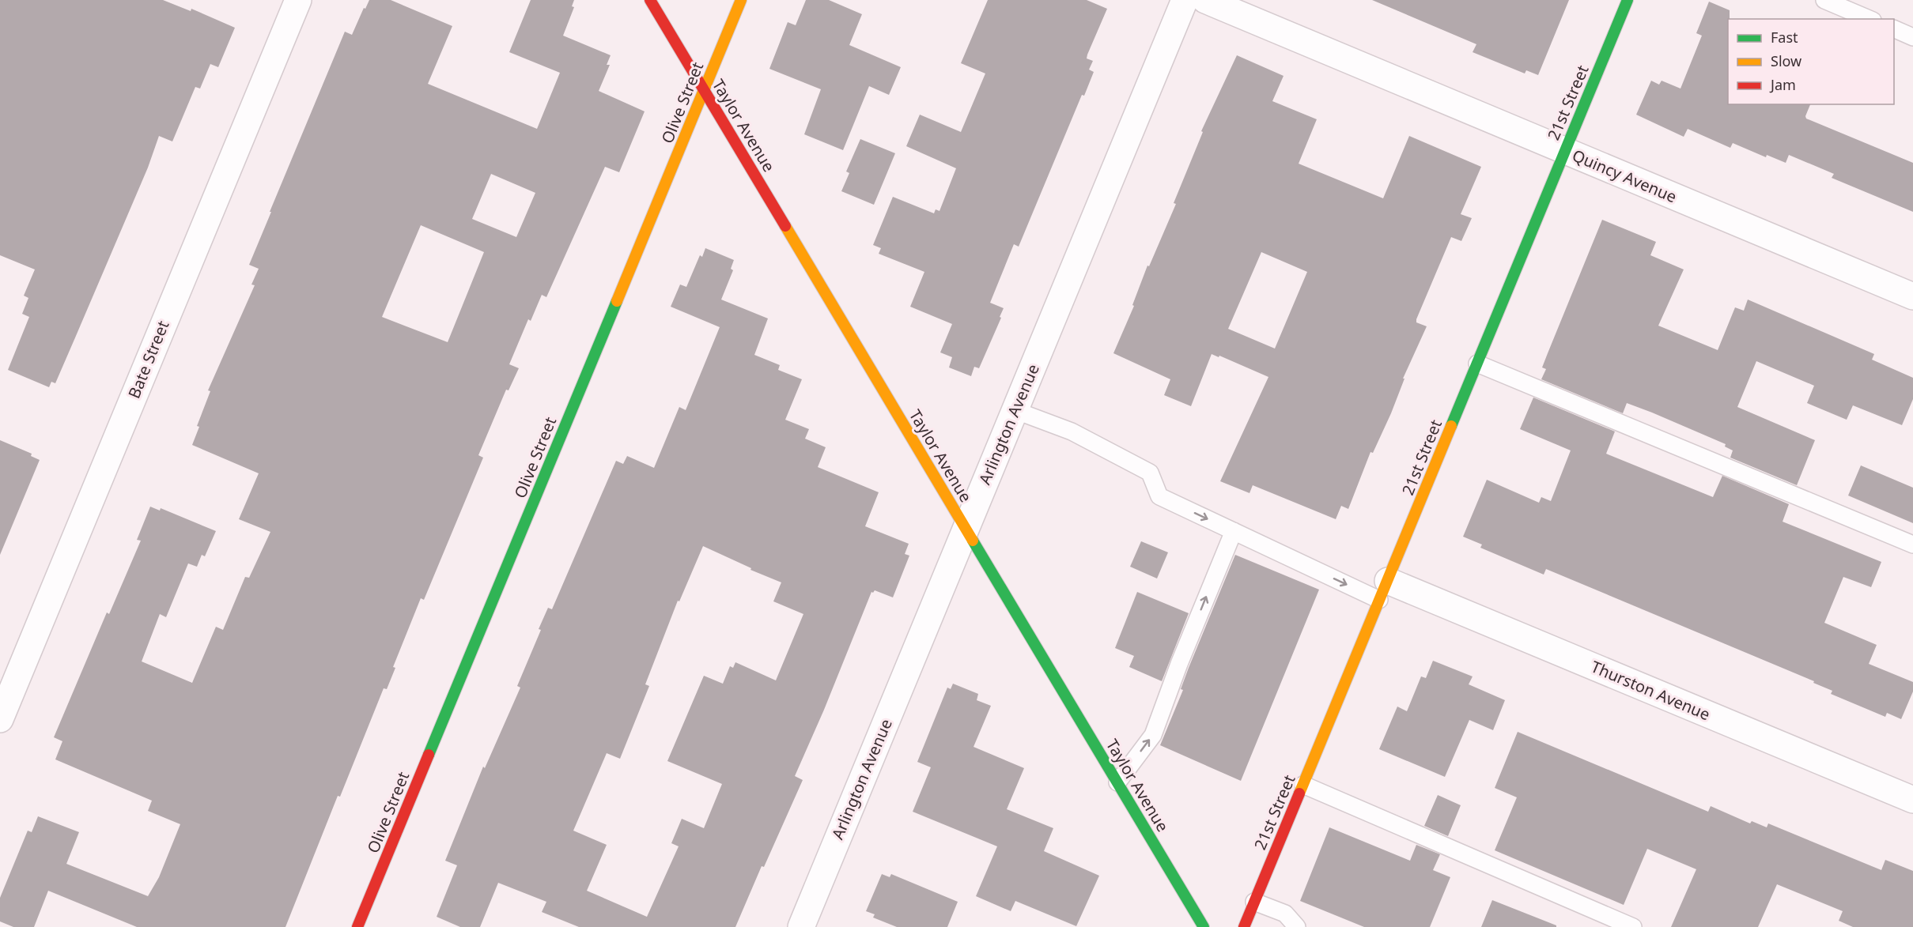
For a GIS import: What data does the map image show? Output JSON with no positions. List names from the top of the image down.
{
  "streets": {
    "street": [
      "Olive Street",
      "21st Street",
      "Taylor Avenue",
      "Quincy Avenue",
      "Bate Street",
      "Arlington Avenue",
      "Thurston Avenue"
    ]
  },
  "crossings": [
    ["Olive Street", "Taylor Avenue"],
    ["21st Street", "Quincy Avenue"],
    ["21st Street", "Thurston Avenue"],
    ["Taylor Avenue", "Arlington Avenue"]
  ],
  "legend": ["Fast", "Slow", "Jam"]
}
